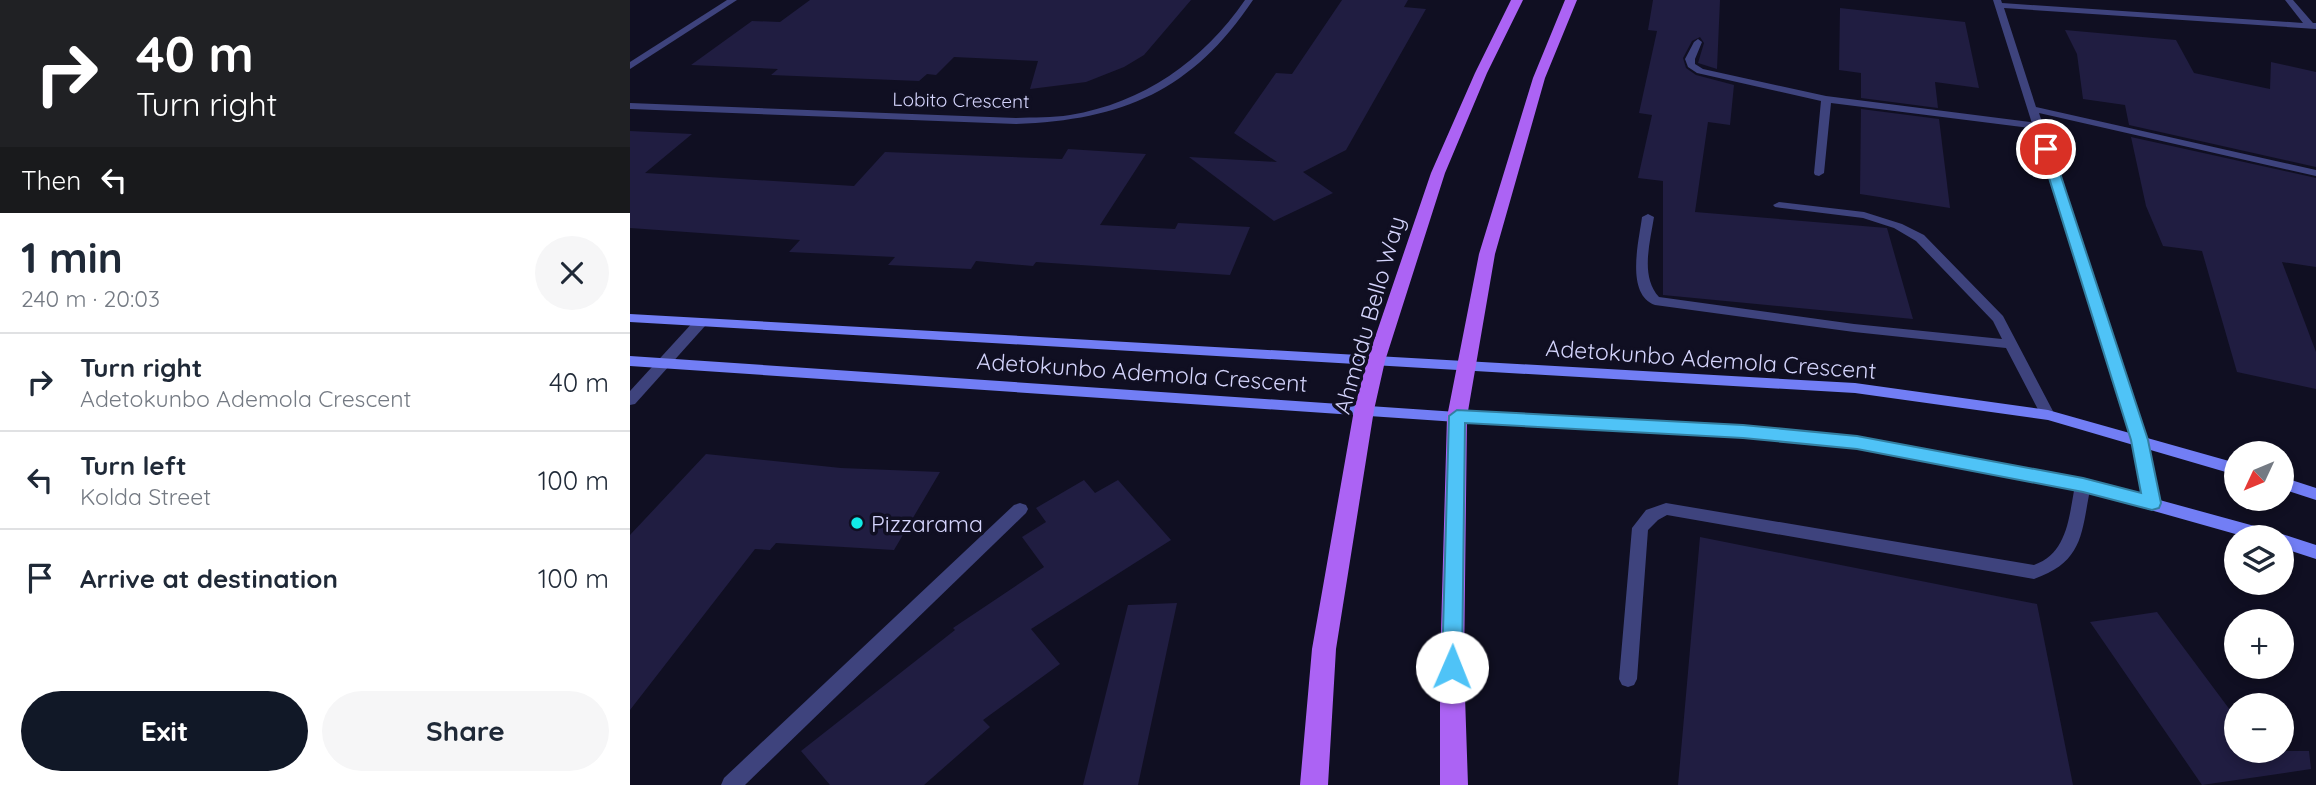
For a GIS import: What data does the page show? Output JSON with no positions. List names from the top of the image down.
{
  "streets": {
    "main road": ["Ahmadu Bello Way", "Adetokunbo Ademola Crescent"],
    "street": ["Lobito Crescent"]
  },
  "crossings": [
    ["Ahmadu Bello Way", "Adetokunbo Ademola Crescent"]
  ],
  "places": ["Pizzarama"],
  "north": "bottom left",
  "page": {
    "turn": ["40 m", "Turn right"],
    "then": "Then",
    "heading": ["1 min", "240 m · 20:03"],
    "list": [
      {
        "name": "Turn right",
        "note": "Adetokunbo Ademola Crescent",
        "value": "40 m"
      },
      {
        "name": "Turn left",
        "note": "Kolda Street",
        "value": "100 m"
      },
      {
        "name": "Arrive at destination",
        "value": "100 m"
      }
    ],
    "map_buttons": ["+", "−"],
    "buttons": ["Exit", "Share"]
  }
}
